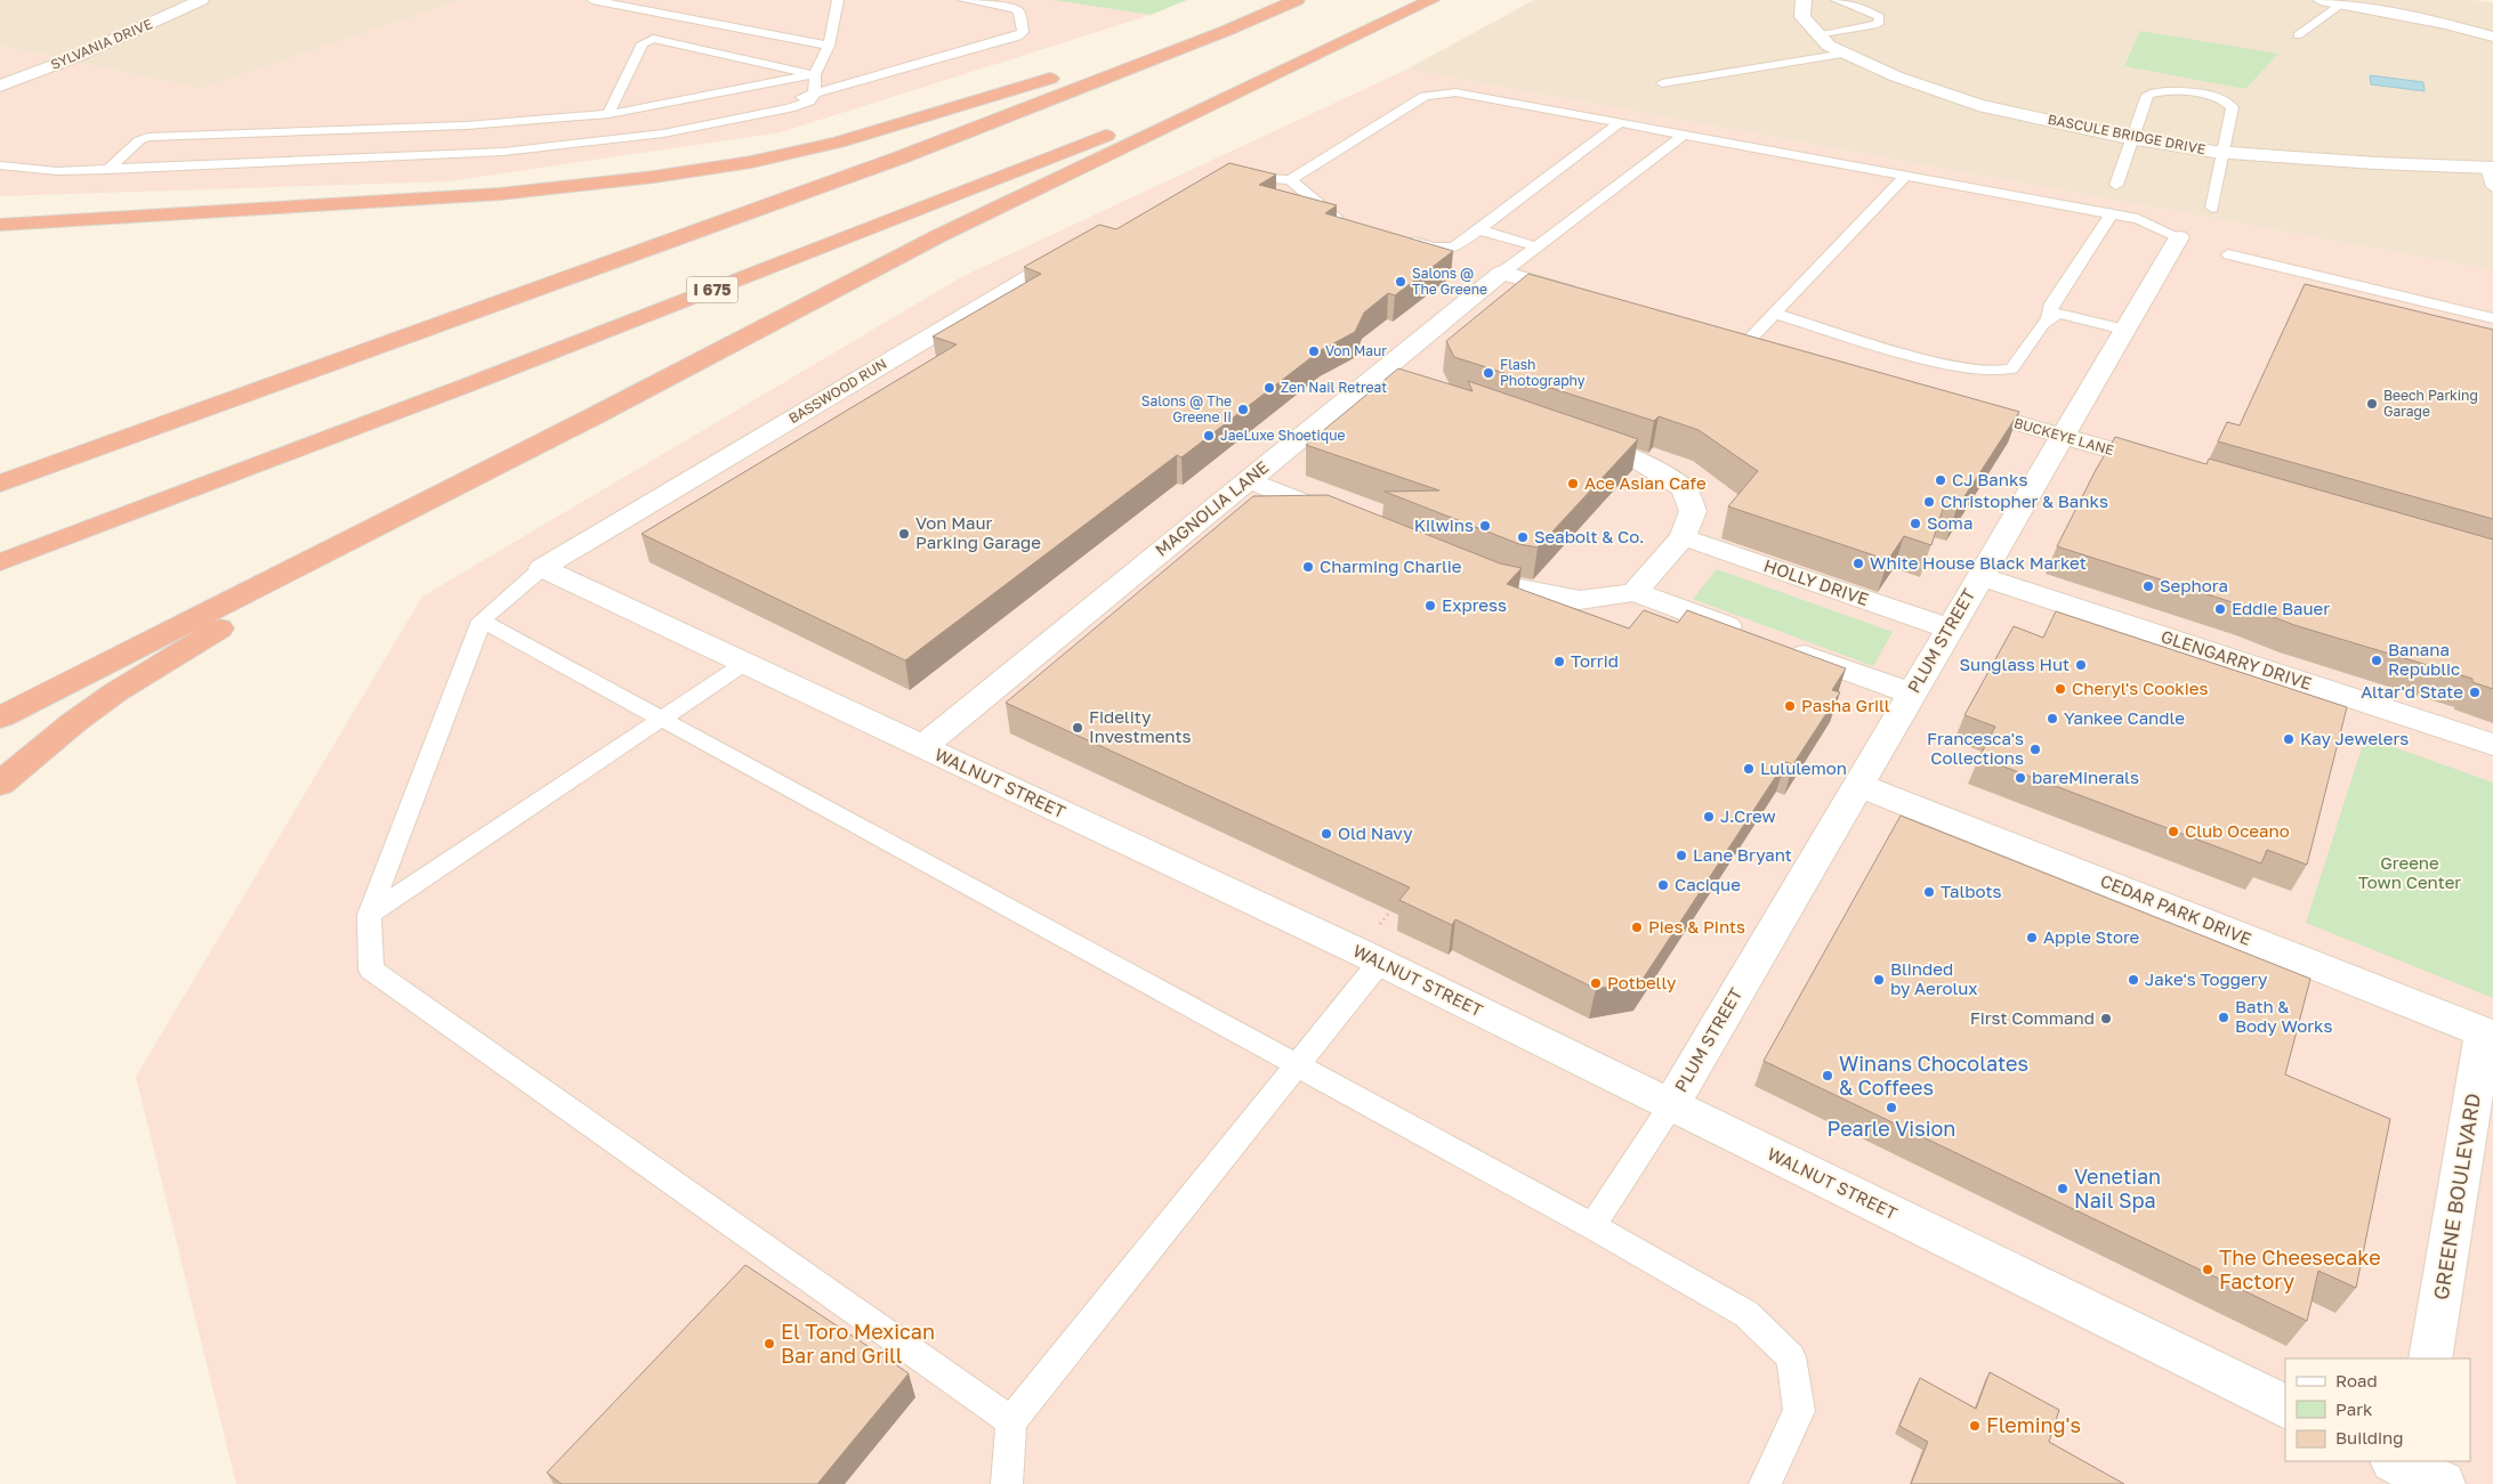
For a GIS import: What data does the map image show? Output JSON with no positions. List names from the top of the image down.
{
  "streets": {
    "highway": ["I 675"],
    "street": [
      "SYLVANIA DRIVE",
      "BASCULE BRIDGE DRIVE",
      "BASSWOOD RUN",
      "BUCKEYE LANE",
      "MAGNOLIA LANE",
      "HOLLY DRIVE",
      "PLUM STREET",
      "GLENGARRY DRIVE",
      "WALNUT STREET",
      "CEDAR PARK DRIVE",
      "GREENE BOULEVARD"
    ]
  },
  "crossings": [
    ["BASSWOOD RUN", "WALNUT STREET"],
    ["BUCKEYE LANE", "PLUM STREET"],
    ["MAGNOLIA LANE", "WALNUT STREET"],
    ["HOLLY DRIVE", "PLUM STREET"],
    ["PLUM STREET", "GLENGARRY DRIVE"],
    ["PLUM STREET", "WALNUT STREET"],
    ["PLUM STREET", "CEDAR PARK DRIVE"],
    ["CEDAR PARK DRIVE", "GREENE BOULEVARD"]
  ],
  "parks": ["Greene Town Center"],
  "places": [
    "Salons @ The Greene",
    "Von Maur",
    "Flash Photography",
    "Zen Nail Retreat",
    "Beech Parking Garage",
    "Salons @ The Greene II",
    "JaeLuxe Shoetique",
    "CJ Banks",
    "Ace Asian Cafe",
    "Christopher & Banks",
    "Soma",
    "Kilwins",
    "Von Maur Parking Garage",
    "Seabolt & Co.",
    "White House Black Market",
    "Charming Charlie",
    "Sephora",
    "Express",
    "Eddie Bauer",
    "Banana Republic",
    "Torrid",
    "Sunglass Hut",
    "Cheryl's Cookies",
    "Altar'd State",
    "Pasha Grill",
    "Yankee Candle",
    "Fidelity Investments",
    "Kay Jewelers",
    "Francesca's Collections",
    "Lululemon",
    "bareMinerals",
    "J.Crew",
    "Club Oceano",
    "Old Navy",
    "Lane Bryant",
    "Cacique",
    "Talbots",
    "Pies & Pints",
    "Apple Store",
    "Blinded by Aerolux",
    "Jake's Toggery",
    "Potbelly",
    "Bath & Body Works",
    "First Command",
    "Winans Chocolates & Coffees",
    "Pearle Vision",
    "Venetian Nail Spa",
    "The Cheesecake Factory",
    "El Toro Mexican Bar and Grill",
    "Fleming's"
  ],
  "legend": ["Road", "Park", "Building"]
}
